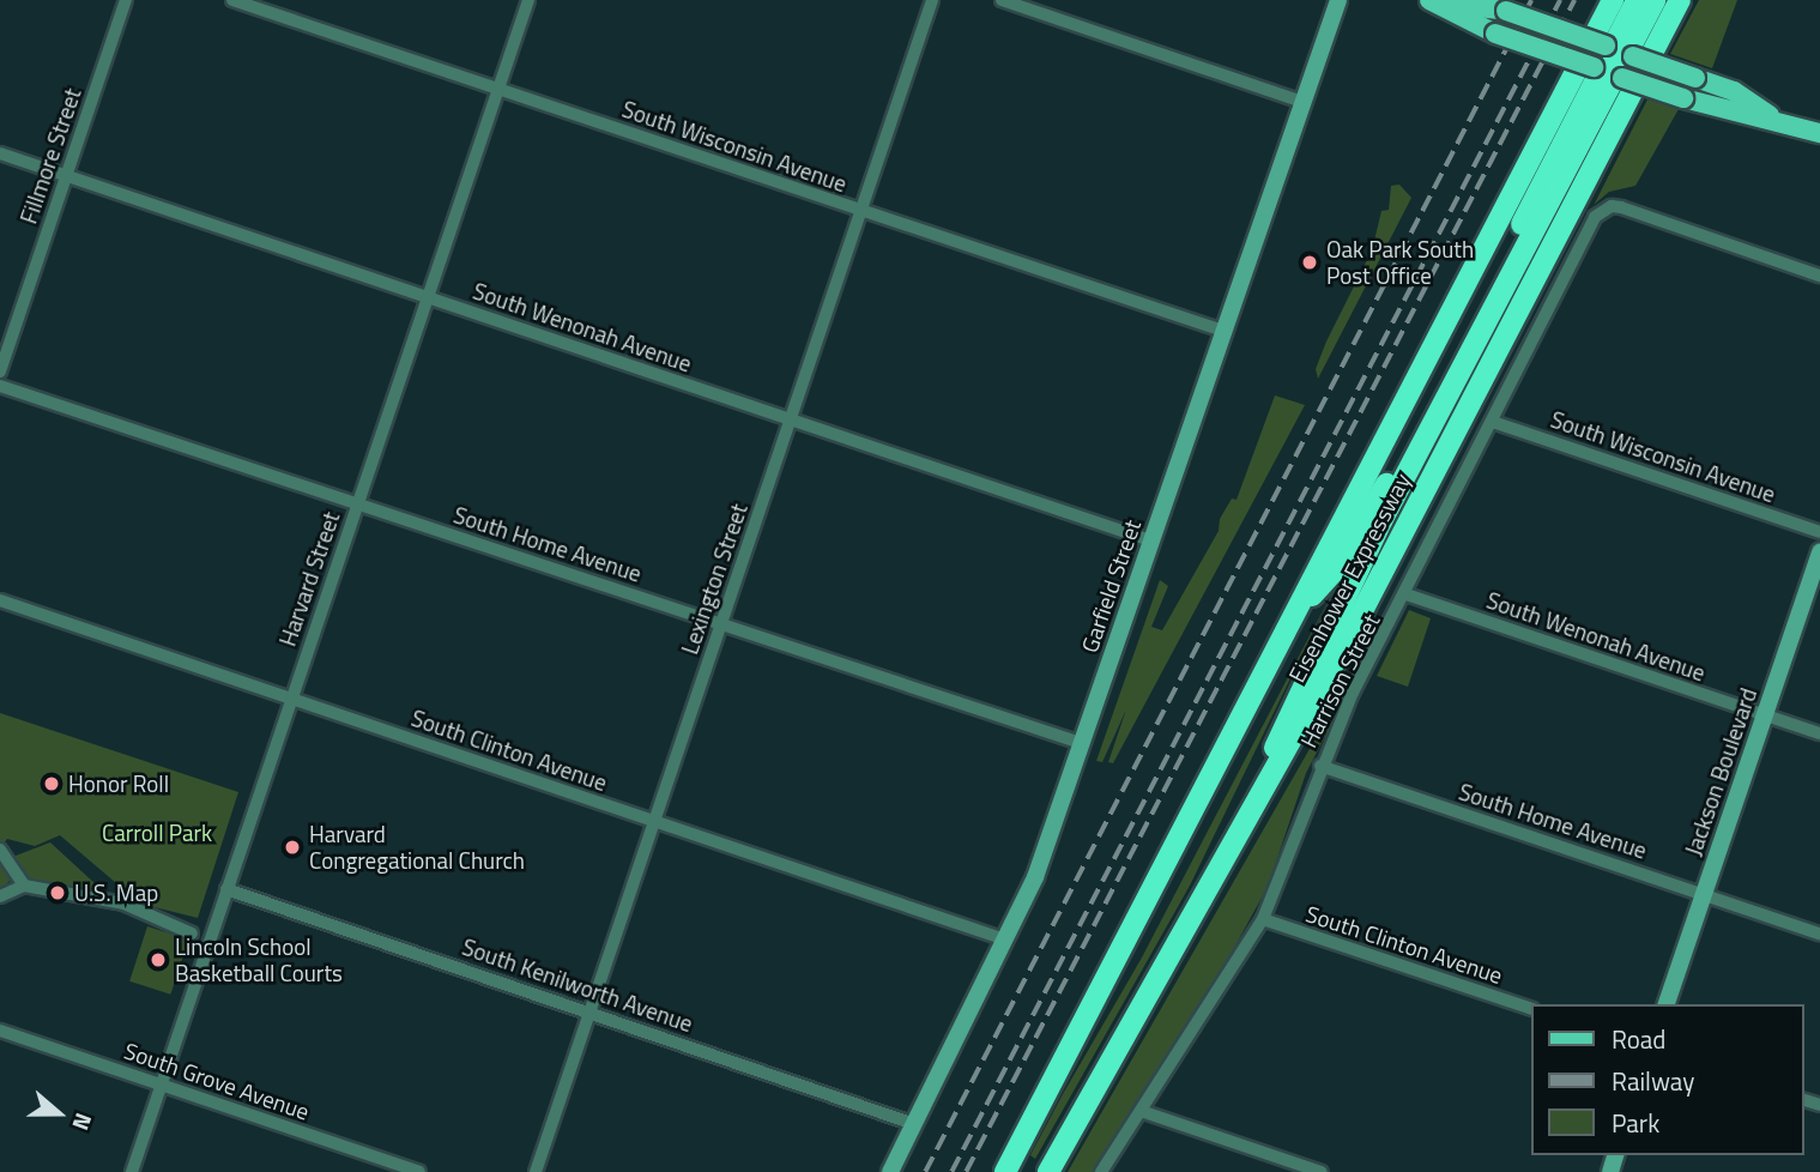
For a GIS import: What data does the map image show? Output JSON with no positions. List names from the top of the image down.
{
  "streets": {
    "highway": ["Eisenhower Expressway"],
    "street": [
      "South Wisconsin Avenue",
      "Fillmore Street",
      "South Wenonah Avenue",
      "South Home Avenue",
      "Harvard Street",
      "Lexington Street",
      "Garfield Street",
      "Harrison Street",
      "South Clinton Avenue",
      "Jackson Boulevard",
      "South Kenilworth Avenue",
      "South Grove Avenue"
    ]
  },
  "crossings": [
    ["South Wisconsin Avenue", "Harvard Street"],
    ["South Wisconsin Avenue", "Lexington Street"],
    ["South Wisconsin Avenue", "Garfield Street"],
    ["South Wisconsin Avenue", "Harrison Street"],
    ["Fillmore Street", "South Wenonah Avenue"],
    ["South Wenonah Avenue", "Harvard Street"],
    ["South Wenonah Avenue", "Lexington Street"],
    ["South Wenonah Avenue", "Garfield Street"],
    ["South Wenonah Avenue", "Harrison Street"],
    ["South Wenonah Avenue", "Jackson Boulevard"],
    ["South Home Avenue", "Harvard Street"],
    ["South Home Avenue", "Lexington Street"],
    ["South Home Avenue", "Garfield Street"],
    ["South Home Avenue", "Harrison Street"],
    ["South Home Avenue", "Jackson Boulevard"],
    ["Harvard Street", "South Clinton Avenue"],
    ["Harvard Street", "South Kenilworth Avenue"],
    ["Harvard Street", "South Grove Avenue"],
    ["Lexington Street", "South Clinton Avenue"],
    ["Lexington Street", "South Kenilworth Avenue"],
    ["Garfield Street", "South Clinton Avenue"],
    ["Garfield Street", "South Kenilworth Avenue"],
    ["Harrison Street", "South Clinton Avenue"]
  ],
  "parks": ["Carroll Park"],
  "places": [
    "Oak Park South Post Office",
    "Honor Roll",
    "Harvard Congregational Church",
    "U.S. Map",
    "Lincoln School Basketball Courts"
  ],
  "legend": ["Road", "Railway", "Park"],
  "north": "right"
}
